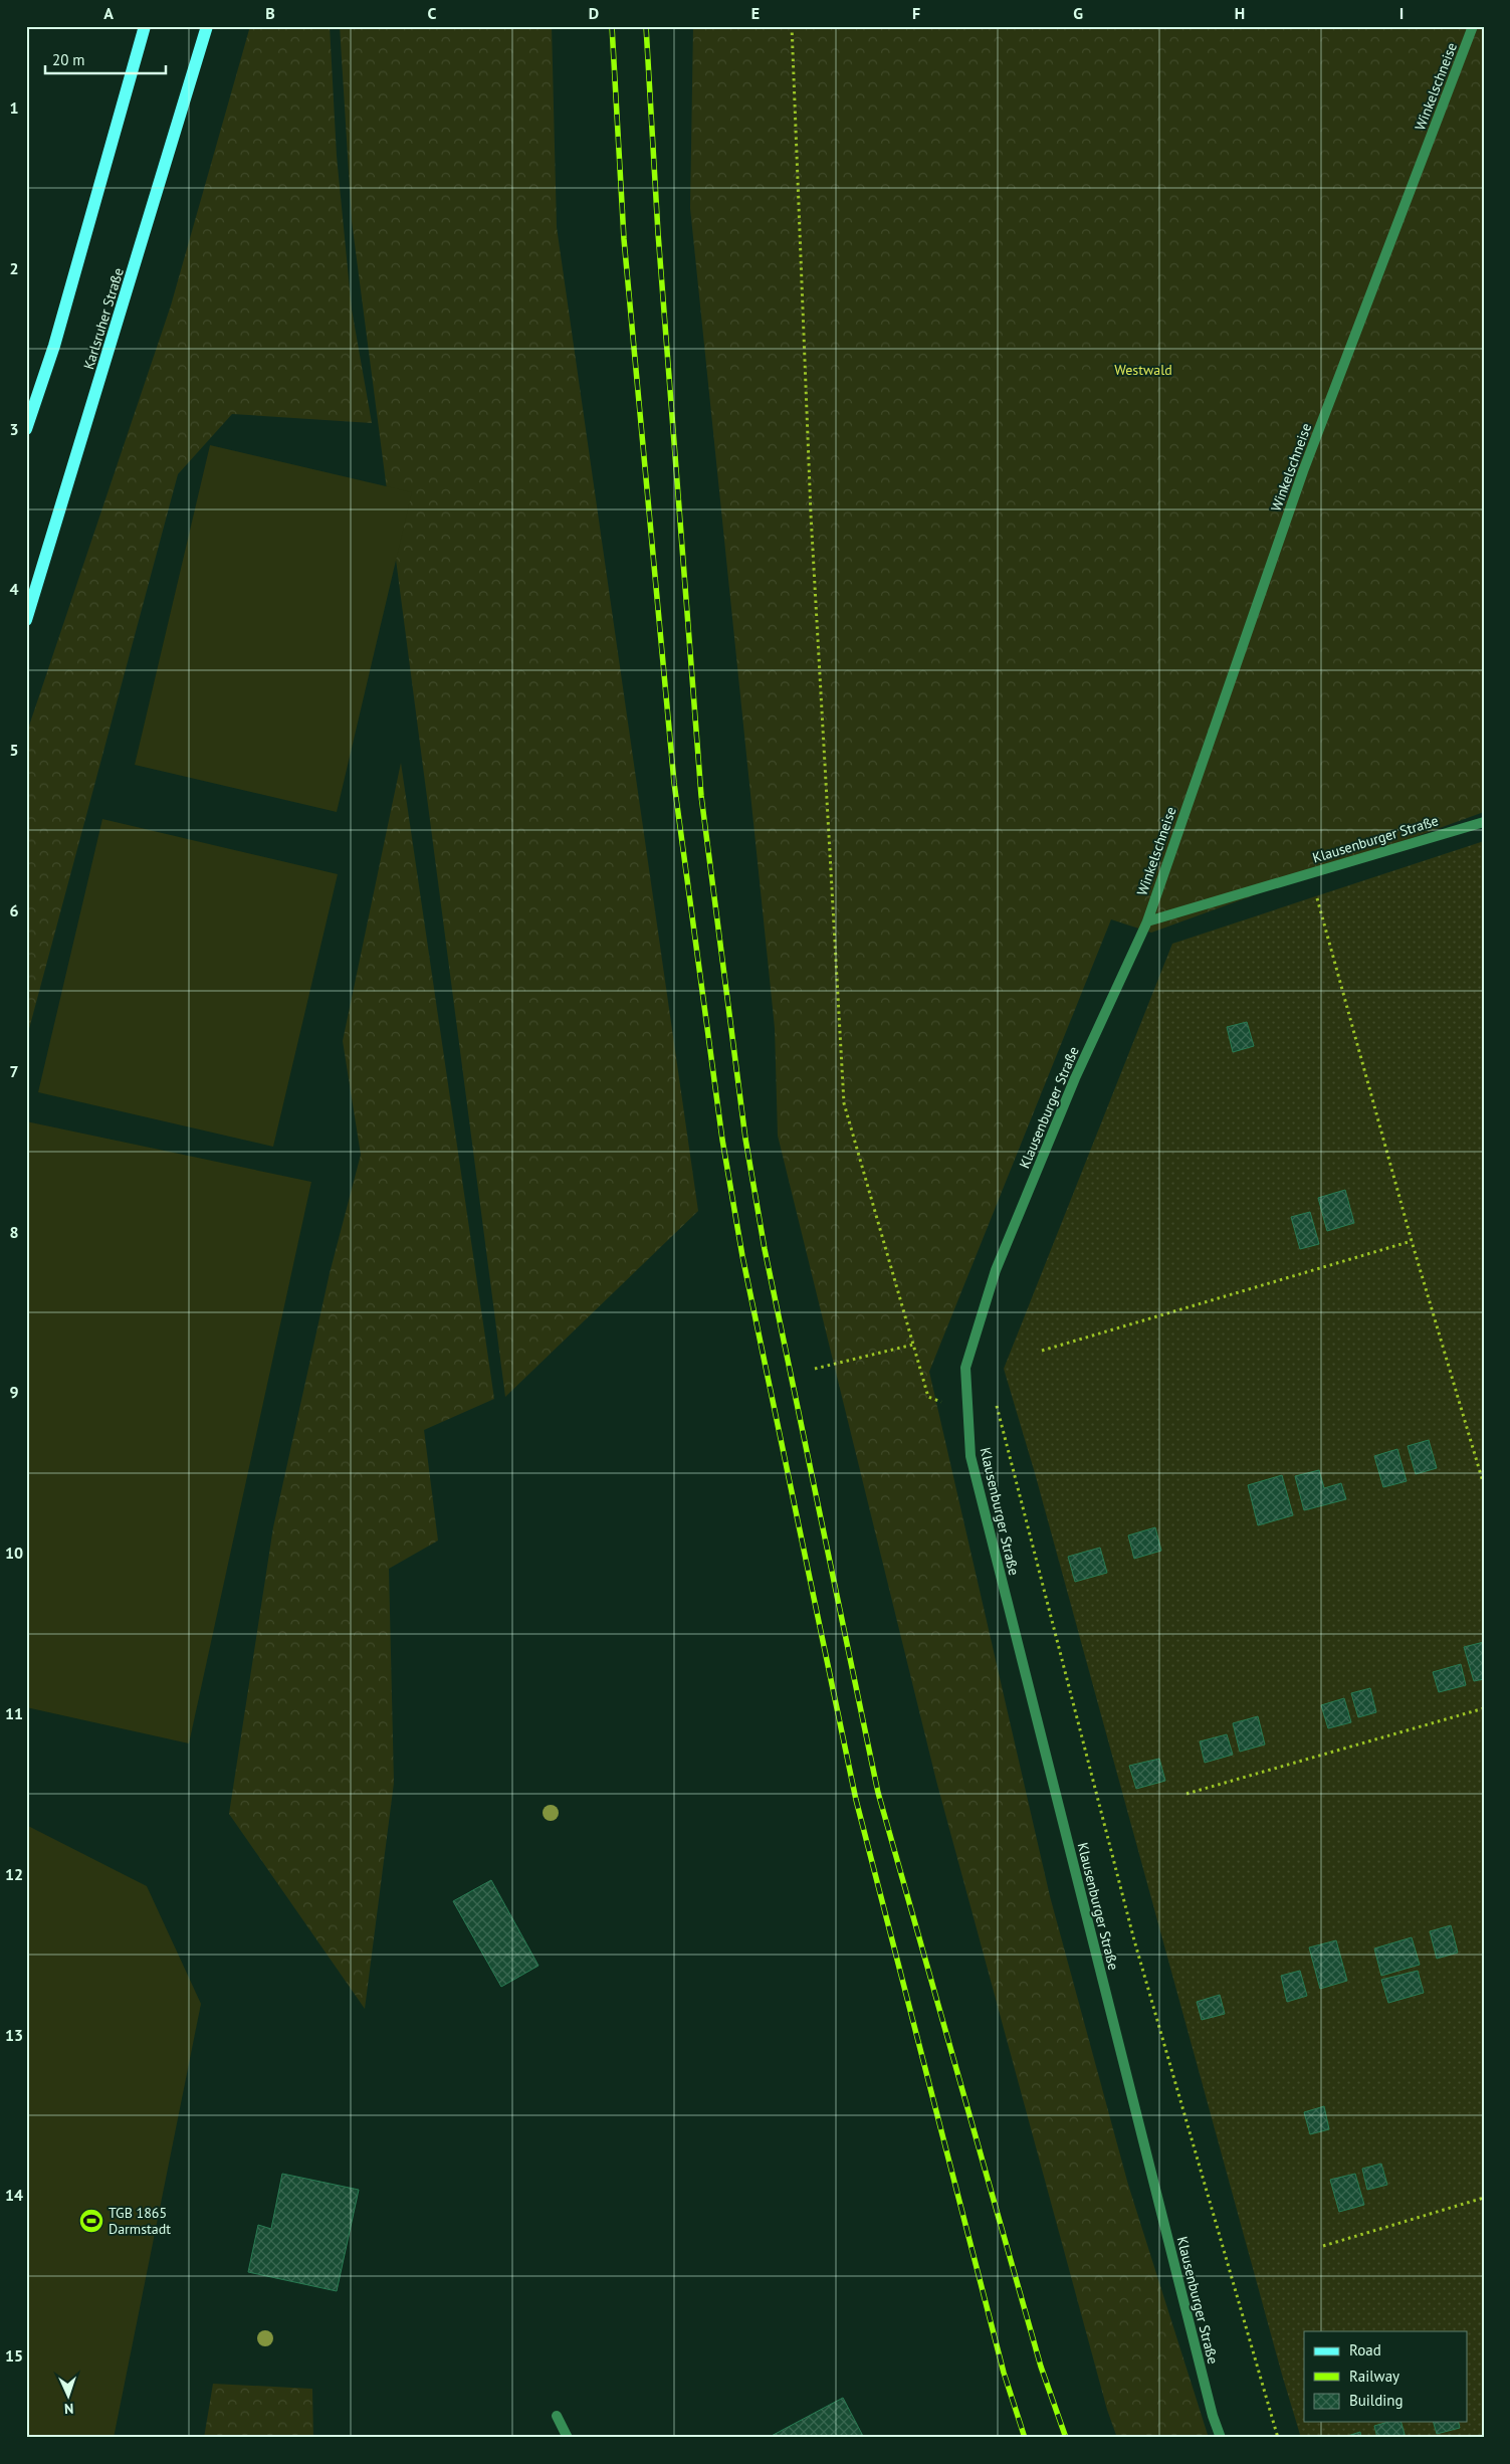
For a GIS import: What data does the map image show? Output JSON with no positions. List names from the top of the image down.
{
  "streets": {
    "main road": ["Karlsruher Straße"],
    "street": ["Winkelschneise", "Klausenburger Straße"]
  },
  "crossings": [
    ["Winkelschneise", "Klausenburger Straße"]
  ],
  "parks": ["Westwald"],
  "places": {
    "sports": ["TGB 1865 Darmstadt"]
  },
  "legend": ["Road", "Railway", "Building"],
  "scale_bar": "20 m",
  "north": "bottom",
  "grid": {
    "columns": [
      "A",
      "B",
      "C",
      "D",
      "E",
      "F",
      "G",
      "H",
      "I"
    ],
    "rows": [
      "1",
      "2",
      "3",
      "4",
      "5",
      "6",
      "7",
      "8",
      "9",
      "10",
      "11",
      "12",
      "13",
      "14",
      "15"
    ]
  }
}
